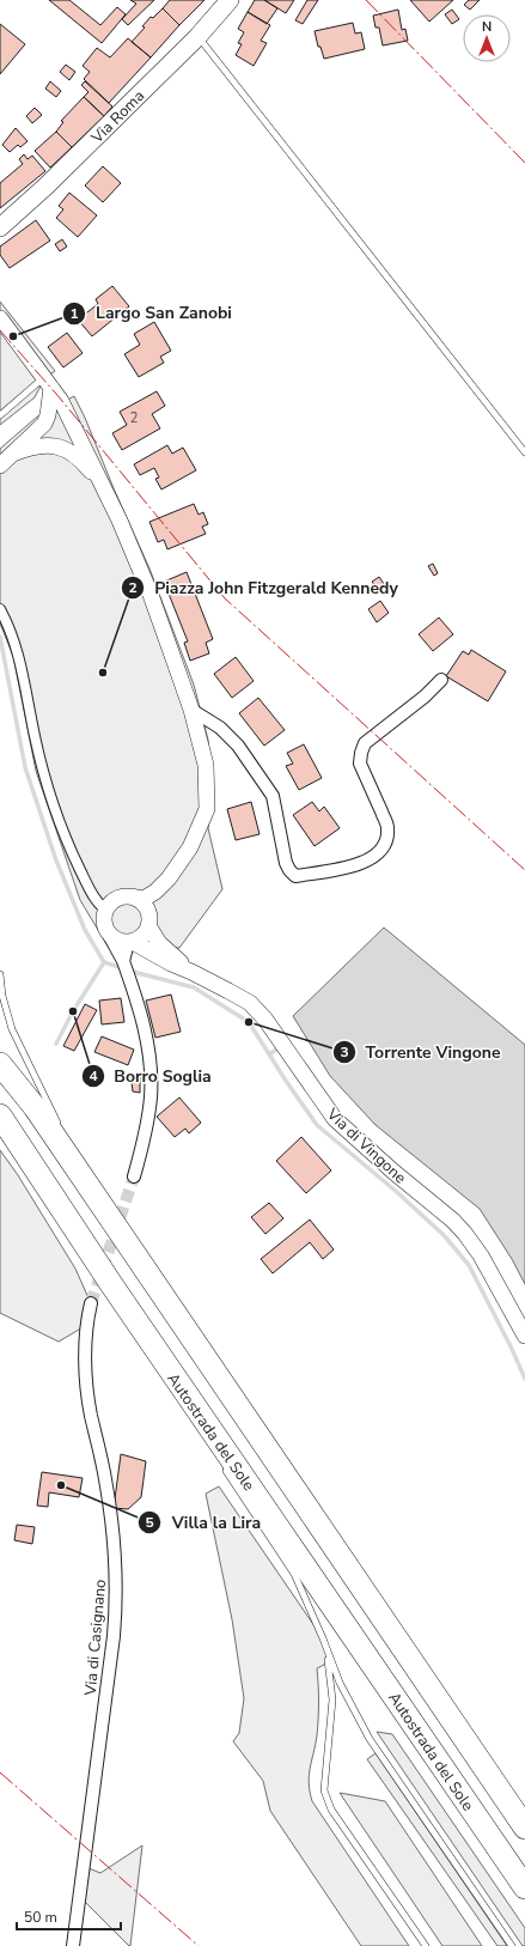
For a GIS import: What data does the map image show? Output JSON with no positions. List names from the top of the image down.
{
  "streets": {
    "highway": ["Autostrada del Sole"],
    "main road": ["Via Roma"],
    "street": ["Via di Vingone", "Via di Casignano"]
  },
  "places": [
    "Largo San Zanobi",
    "Piazza John Fitzgerald Kennedy",
    "Borro Soglia",
    "Torrente Vingone",
    "Villa la Lira"
  ],
  "house_numbers": ["2"],
  "scale_bar": "50 m",
  "north": "top"
}
